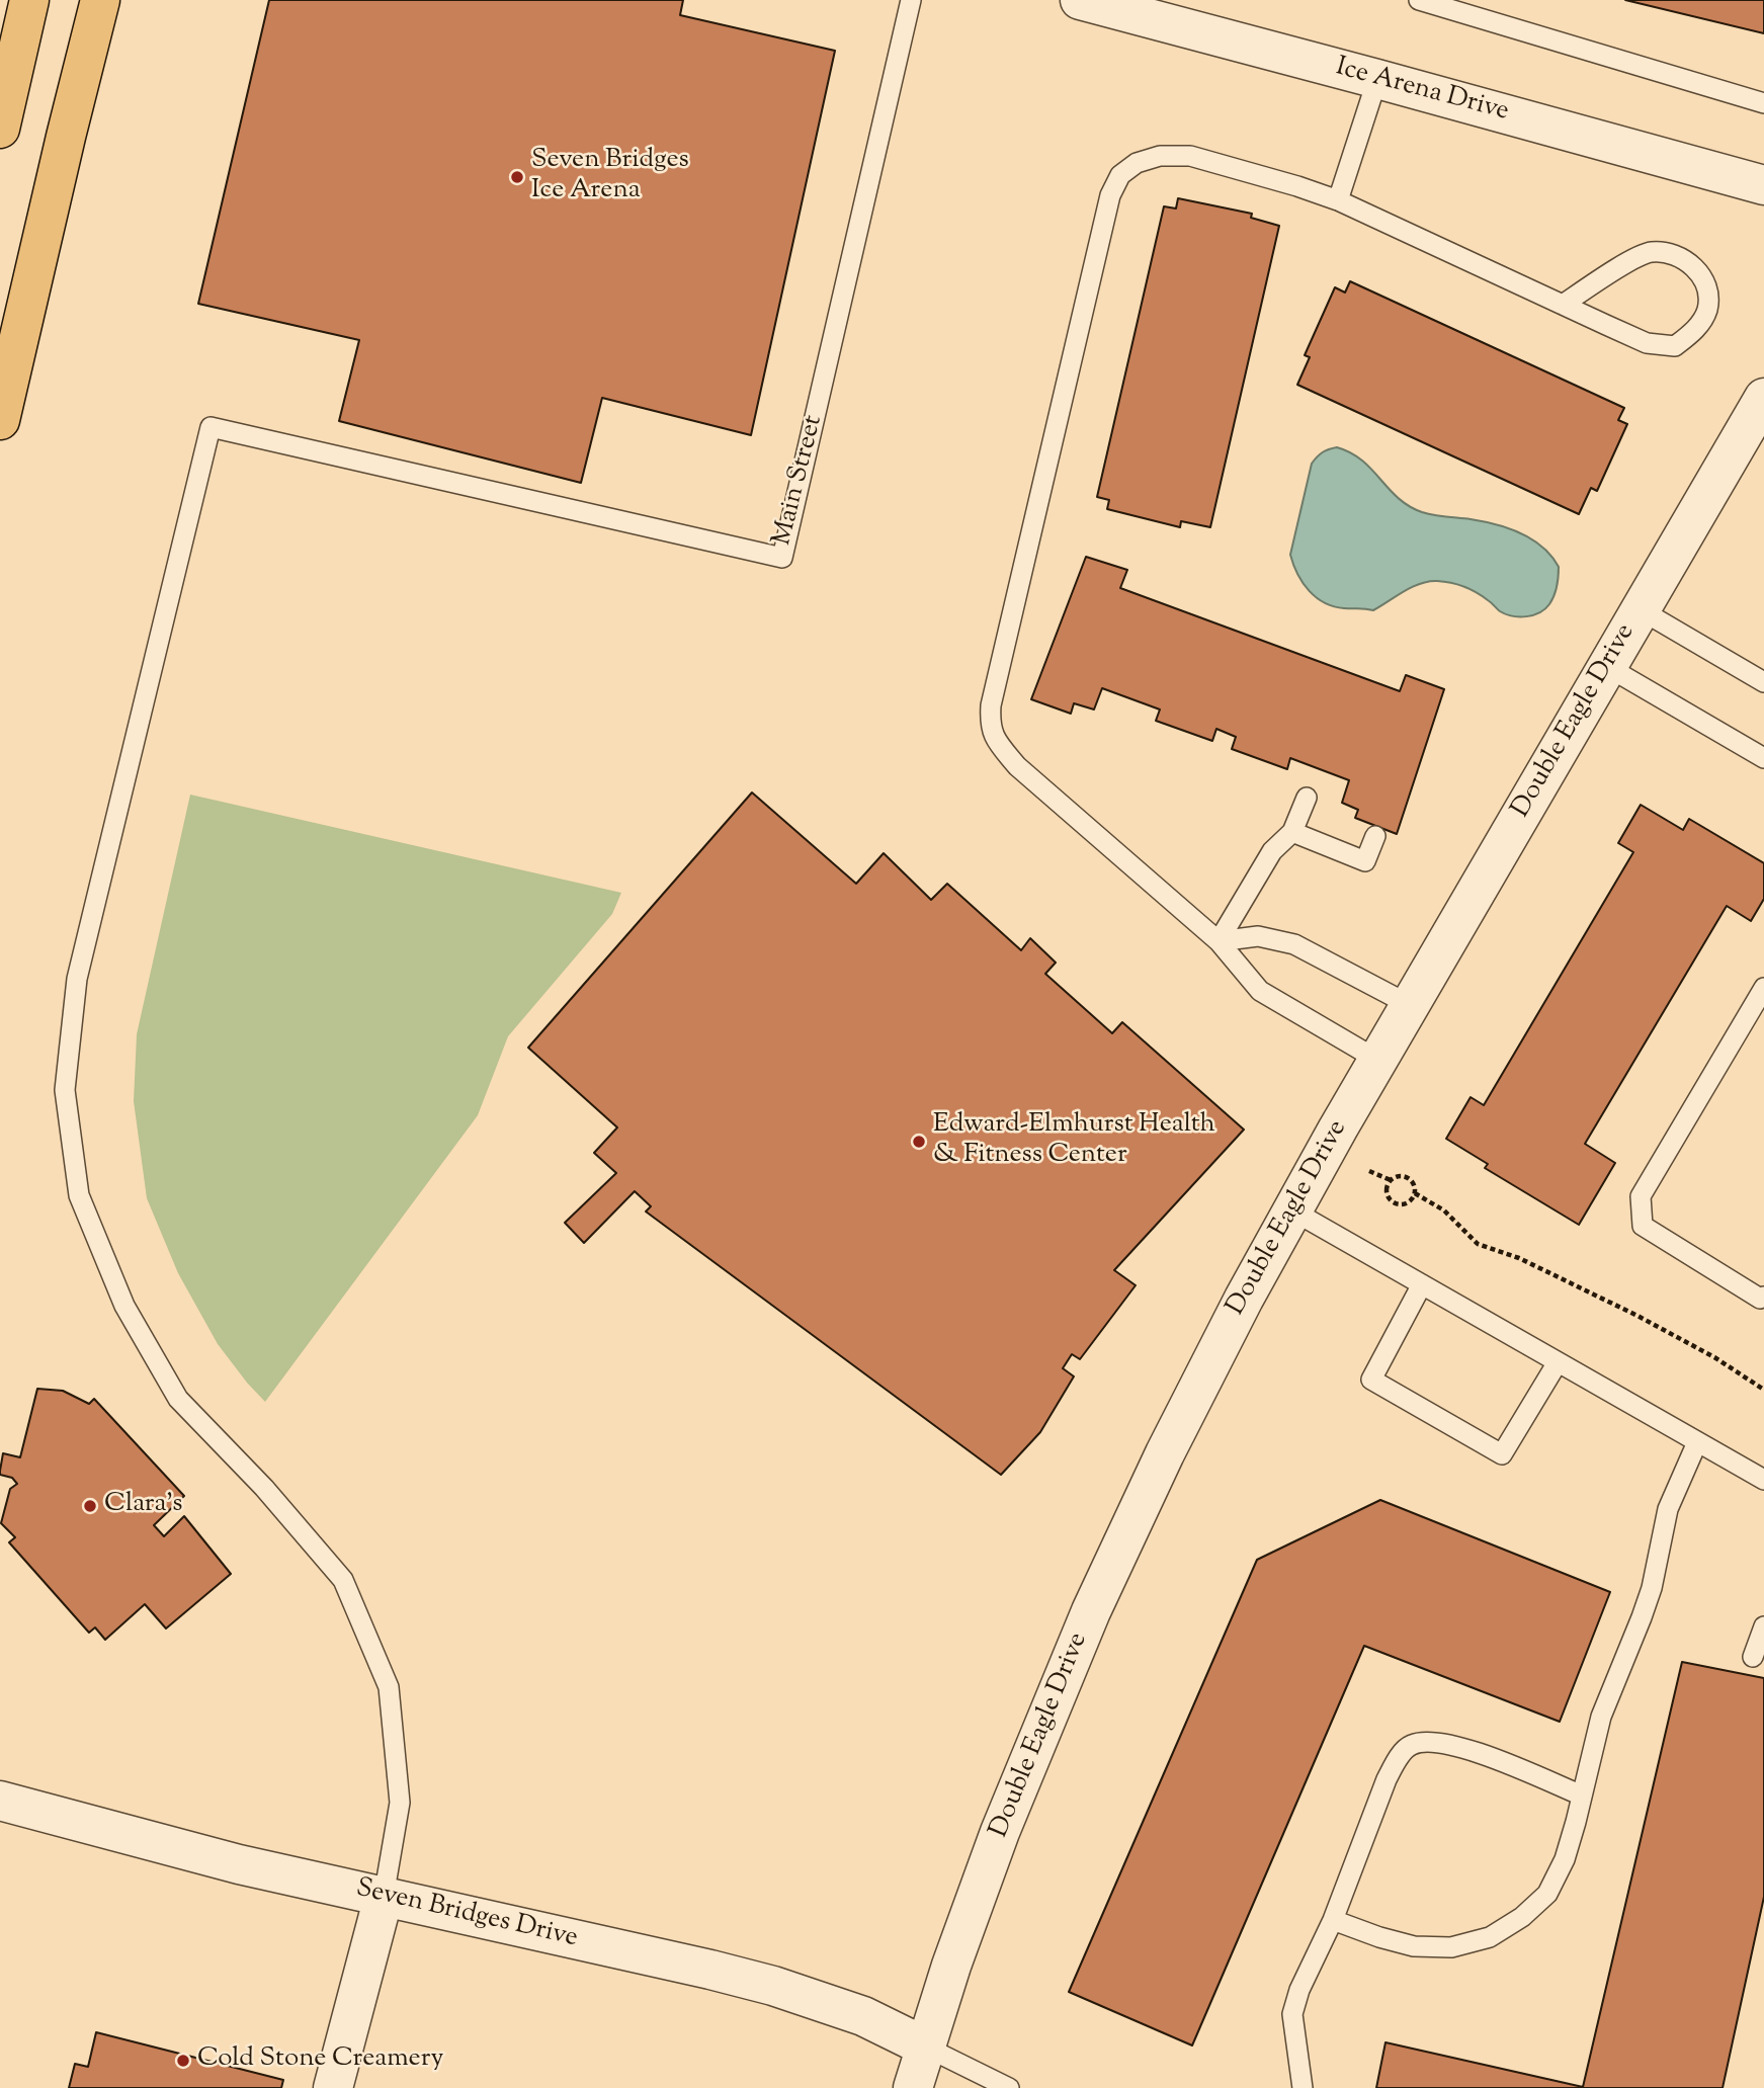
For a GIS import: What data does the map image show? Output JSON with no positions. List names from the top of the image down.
{
  "streets": {
    "street": ["Ice Arena Drive", "Double Eagle Drive", "Seven Bridges Drive"],
    "lane": ["Main Street"]
  },
  "crossings": [
    ["Main Street", "Seven Bridges Drive"],
    ["Double Eagle Drive", "Seven Bridges Drive"]
  ],
  "places": [
    "Seven Bridges Ice Arena",
    "Edward-Elmhurst Health & Fitness Center",
    "Clara's",
    "Cold Stone Creamery"
  ]
}
